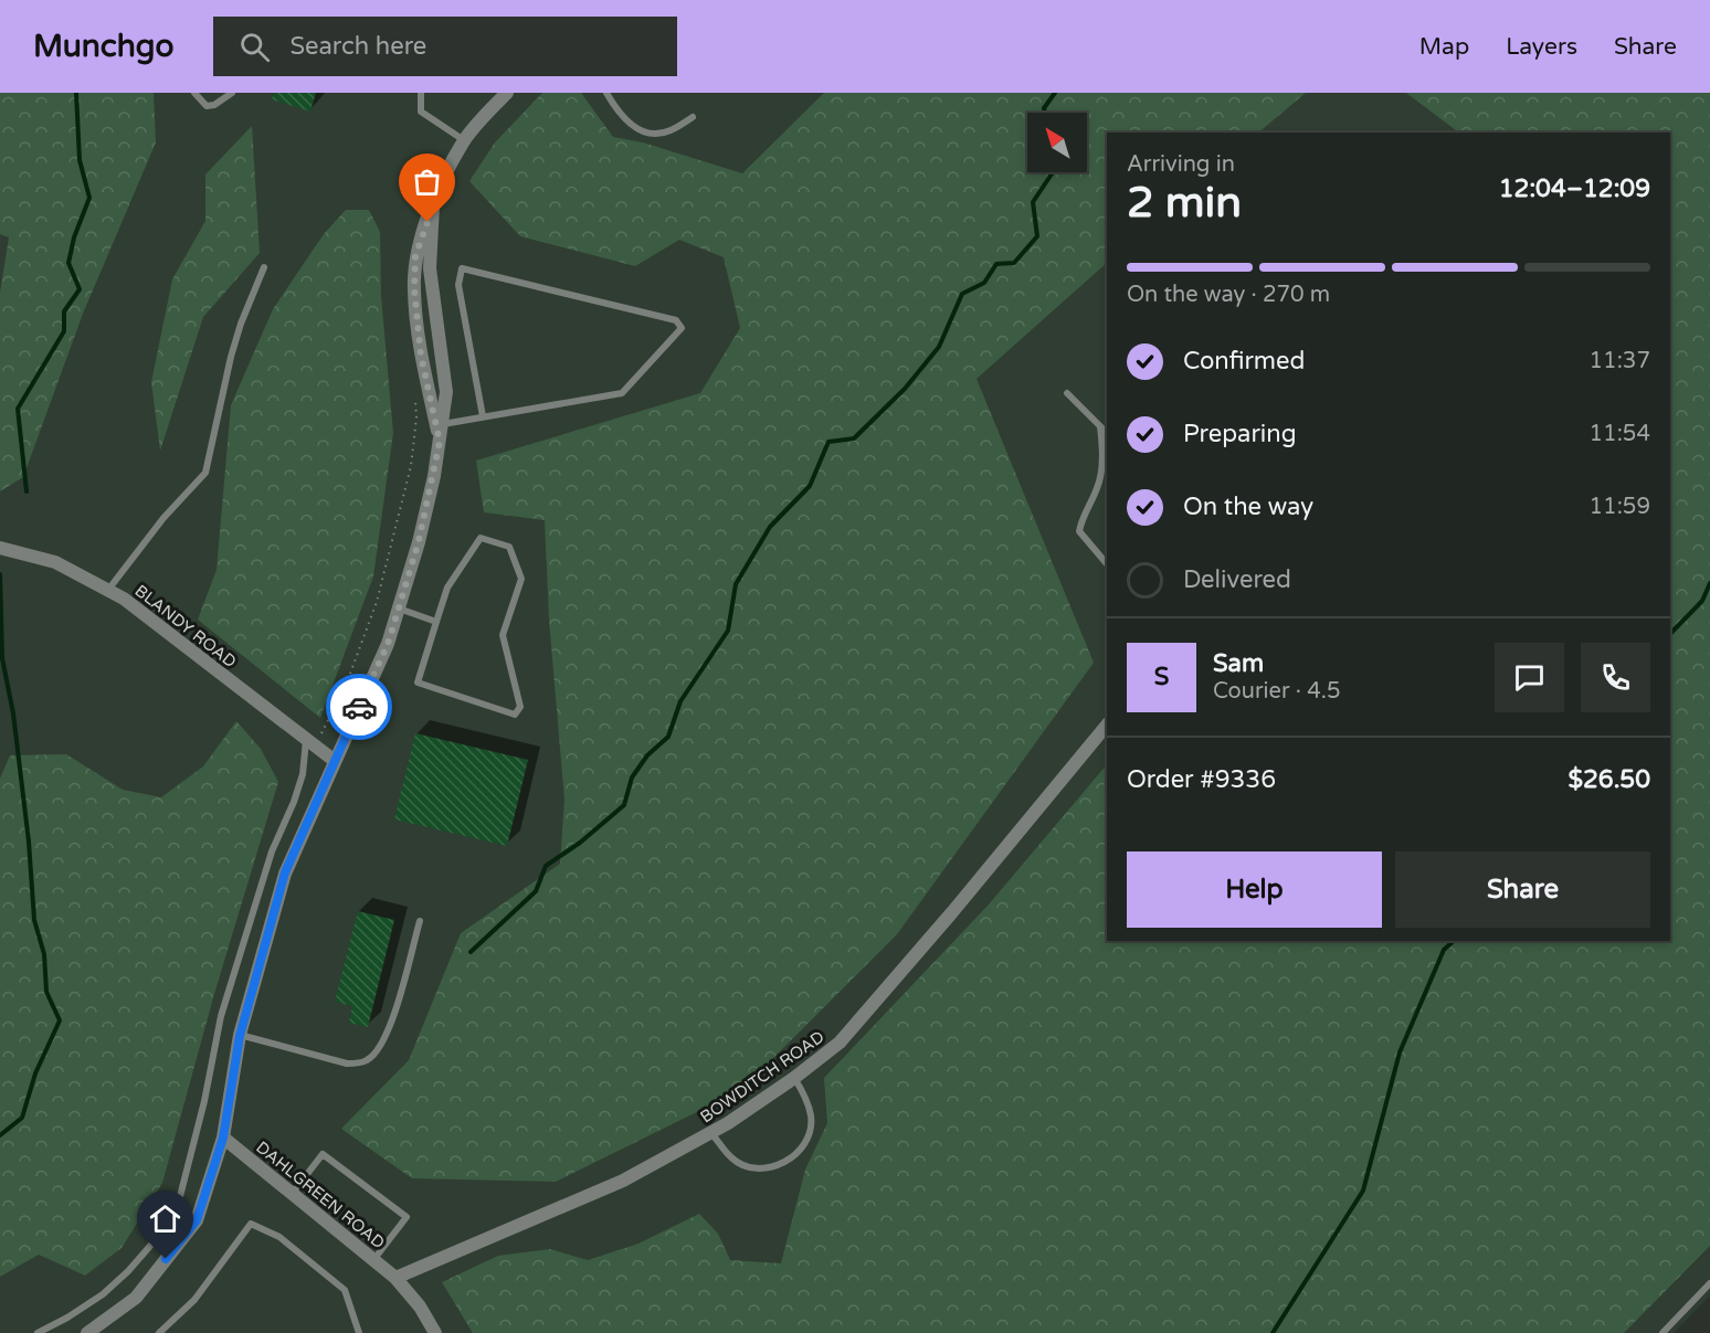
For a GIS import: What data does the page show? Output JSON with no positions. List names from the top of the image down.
{
  "streets": {
    "street": ["BLANDY ROAD", "BOWDITCH ROAD", "DAHLGREEN ROAD"]
  },
  "crossings": [
    ["BOWDITCH ROAD", "DAHLGREEN ROAD"]
  ],
  "north": "top left",
  "page": {
    "header": "Munchgo",
    "search": "Search here",
    "nav": ["Map", "Layers", "Share"],
    "heading": ["2 min", "Arriving in", "12:04–12:09"],
    "panel": [
      "Sam",
      "Courier · 4.5",
      "Order #9336",
      "$26.50"
    ],
    "bar": "On the way · 270 m",
    "list": [
      ["Confirmed", "11:37"],
      ["Preparing", "11:54"],
      ["On the way", "11:59"],
      "Delivered"
    ],
    "round": "S",
    "buttons": ["Help", "Share"]
  }
}
